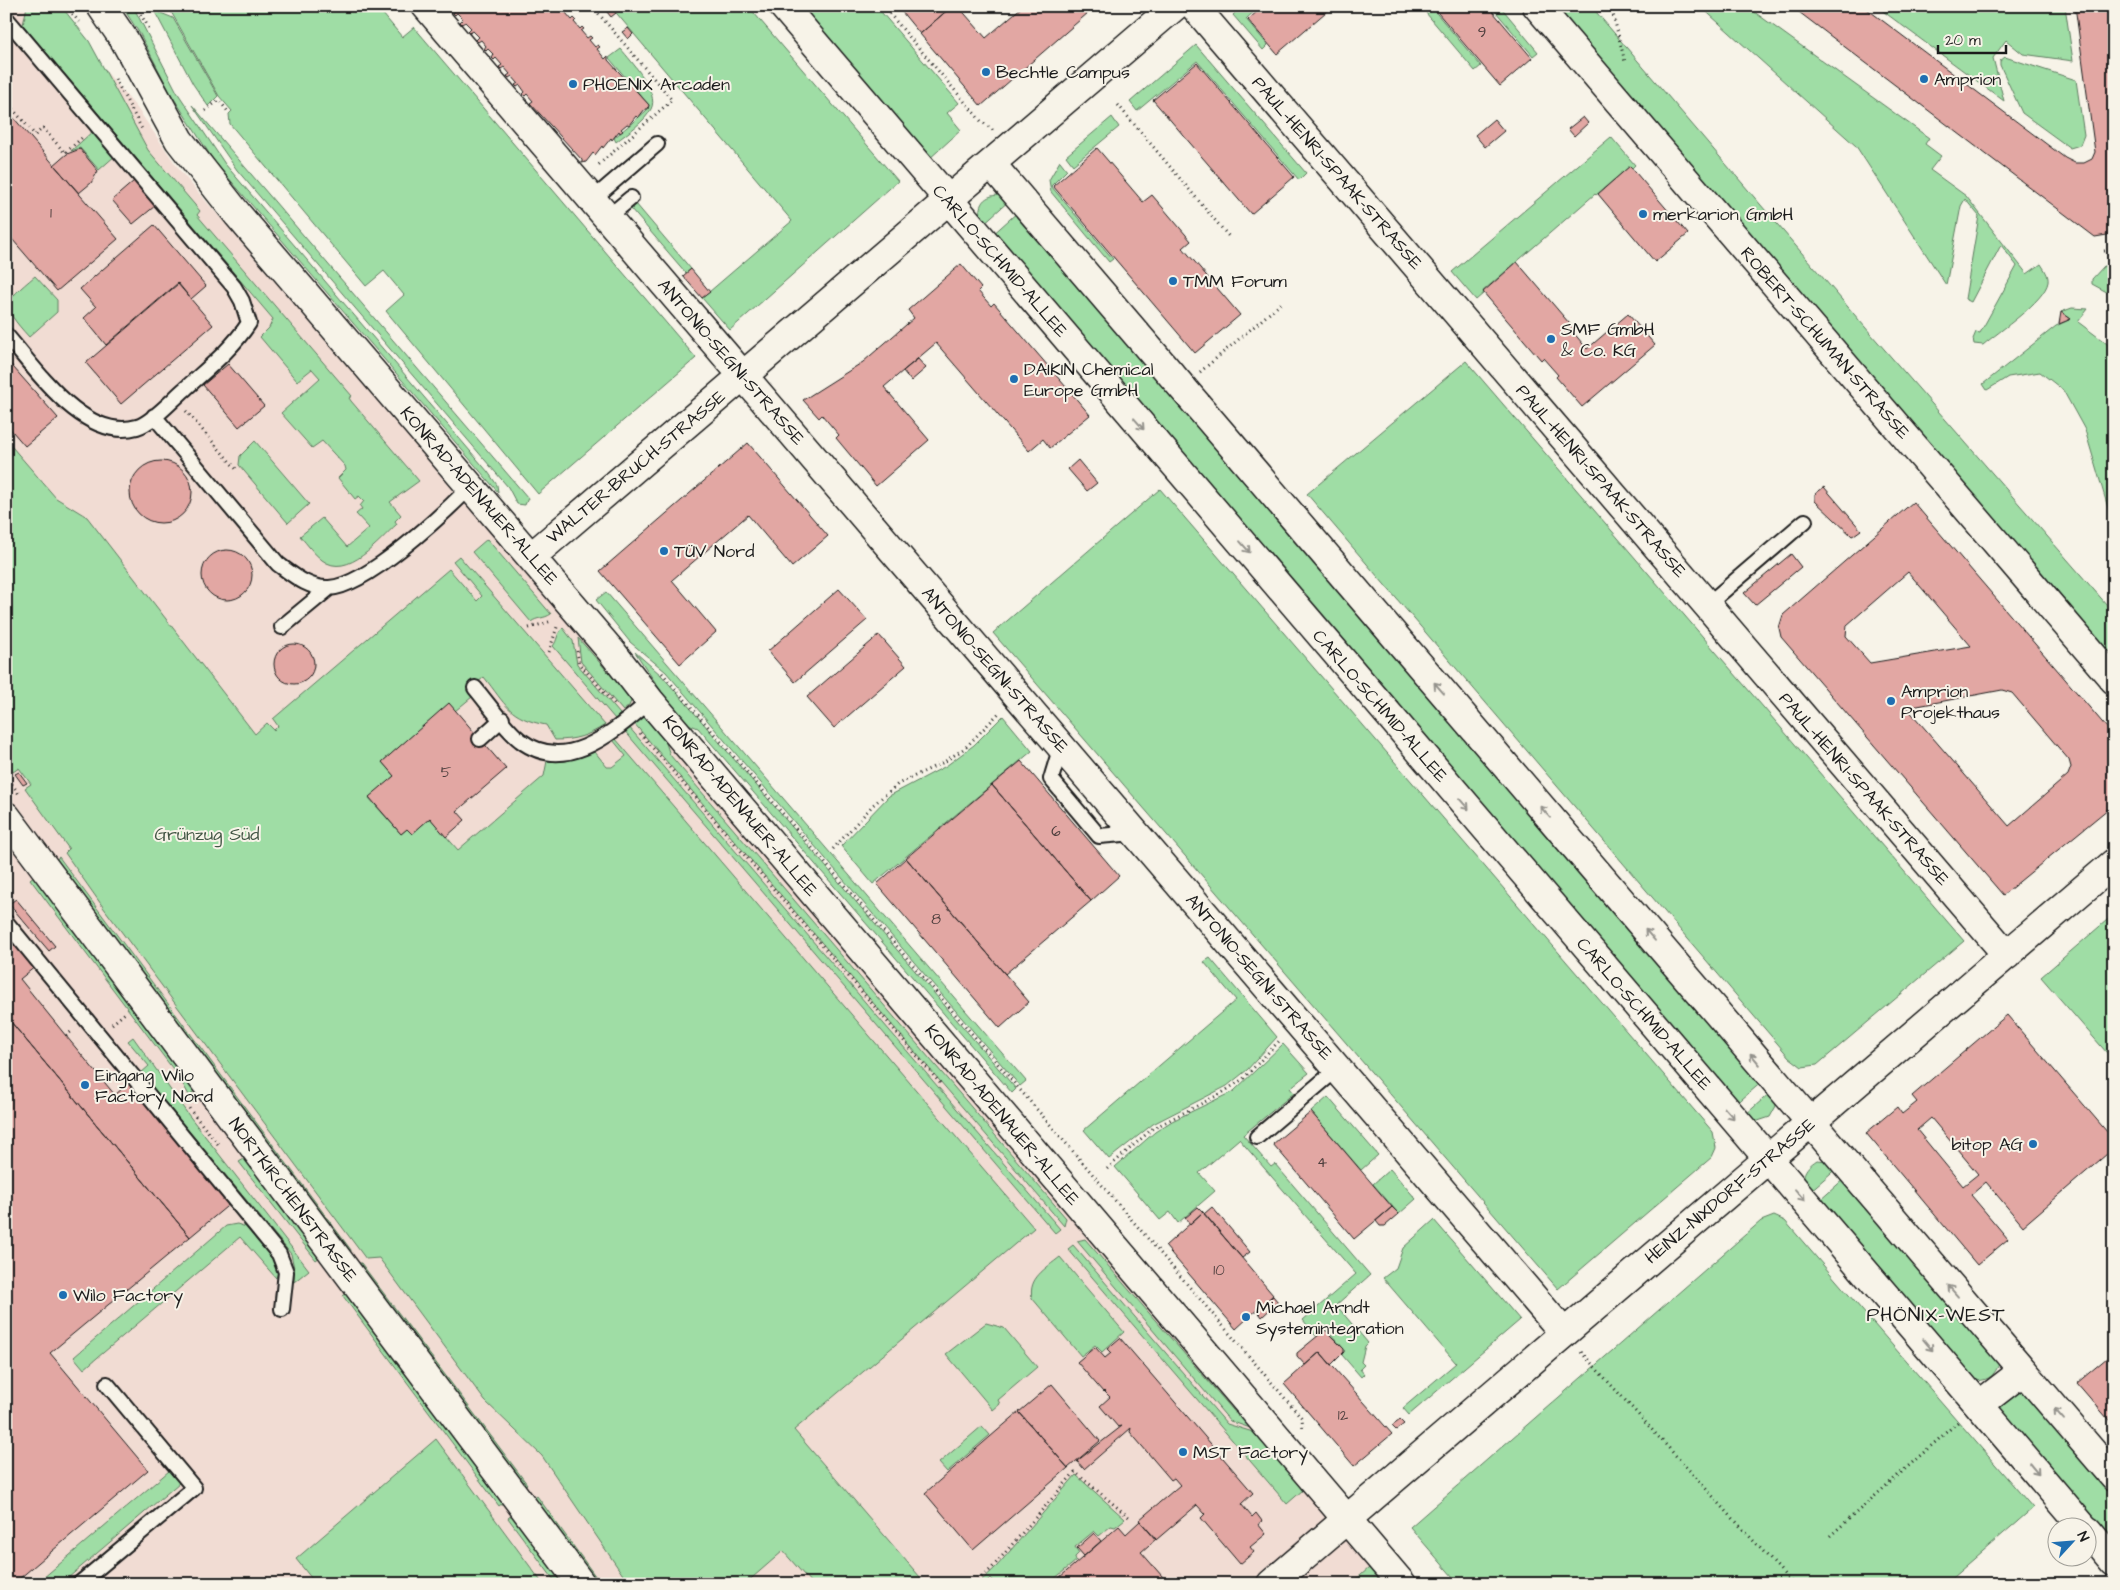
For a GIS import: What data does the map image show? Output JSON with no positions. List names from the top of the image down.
{
  "streets": {
    "street": [
      "PAUL-HENRI-SPAAK-STRASSE",
      "CARLO-SCHMID-ALLEE",
      "ROBERT-SCHUMAN-STRASSE",
      "ANTONIO-SEGNI-STRASSE",
      "WALTER-BRUCH-STRASSE",
      "KONRAD-ADENAUER-ALLEE",
      "HEINZ-NIXDORF-STRASSE",
      "NORTKIRCHENSTRASSE"
    ]
  },
  "crossings": [
    ["PAUL-HENRI-SPAAK-STRASSE", "HEINZ-NIXDORF-STRASSE"],
    ["CARLO-SCHMID-ALLEE", "WALTER-BRUCH-STRASSE"],
    ["CARLO-SCHMID-ALLEE", "HEINZ-NIXDORF-STRASSE"],
    ["ANTONIO-SEGNI-STRASSE", "WALTER-BRUCH-STRASSE"],
    ["ANTONIO-SEGNI-STRASSE", "HEINZ-NIXDORF-STRASSE"],
    ["WALTER-BRUCH-STRASSE", "KONRAD-ADENAUER-ALLEE"],
    ["KONRAD-ADENAUER-ALLEE", "HEINZ-NIXDORF-STRASSE"]
  ],
  "districts": ["PHÖNIX-WEST"],
  "parks": ["Grünzug Süd"],
  "places": [
    "Bechtle Campus",
    "Amprion",
    "PHOENIX Arcaden",
    "merkarion GmbH",
    "TMM Forum",
    "SMF GmbH & Co. KG",
    "DAIKIN Chemical Europe GmbH",
    "TÜV Nord",
    "Amprion Projekthaus",
    "Eingang Wilo Factory Nord",
    "bitop AG",
    "Wilo Factory",
    "Michael Arndt Systemintegration",
    "MST Factory"
  ],
  "house_numbers": [
    "9",
    "1",
    "5",
    "6",
    "8",
    "4",
    "10",
    "12"
  ],
  "scale_bar": "20 m",
  "north": "top right"
}
